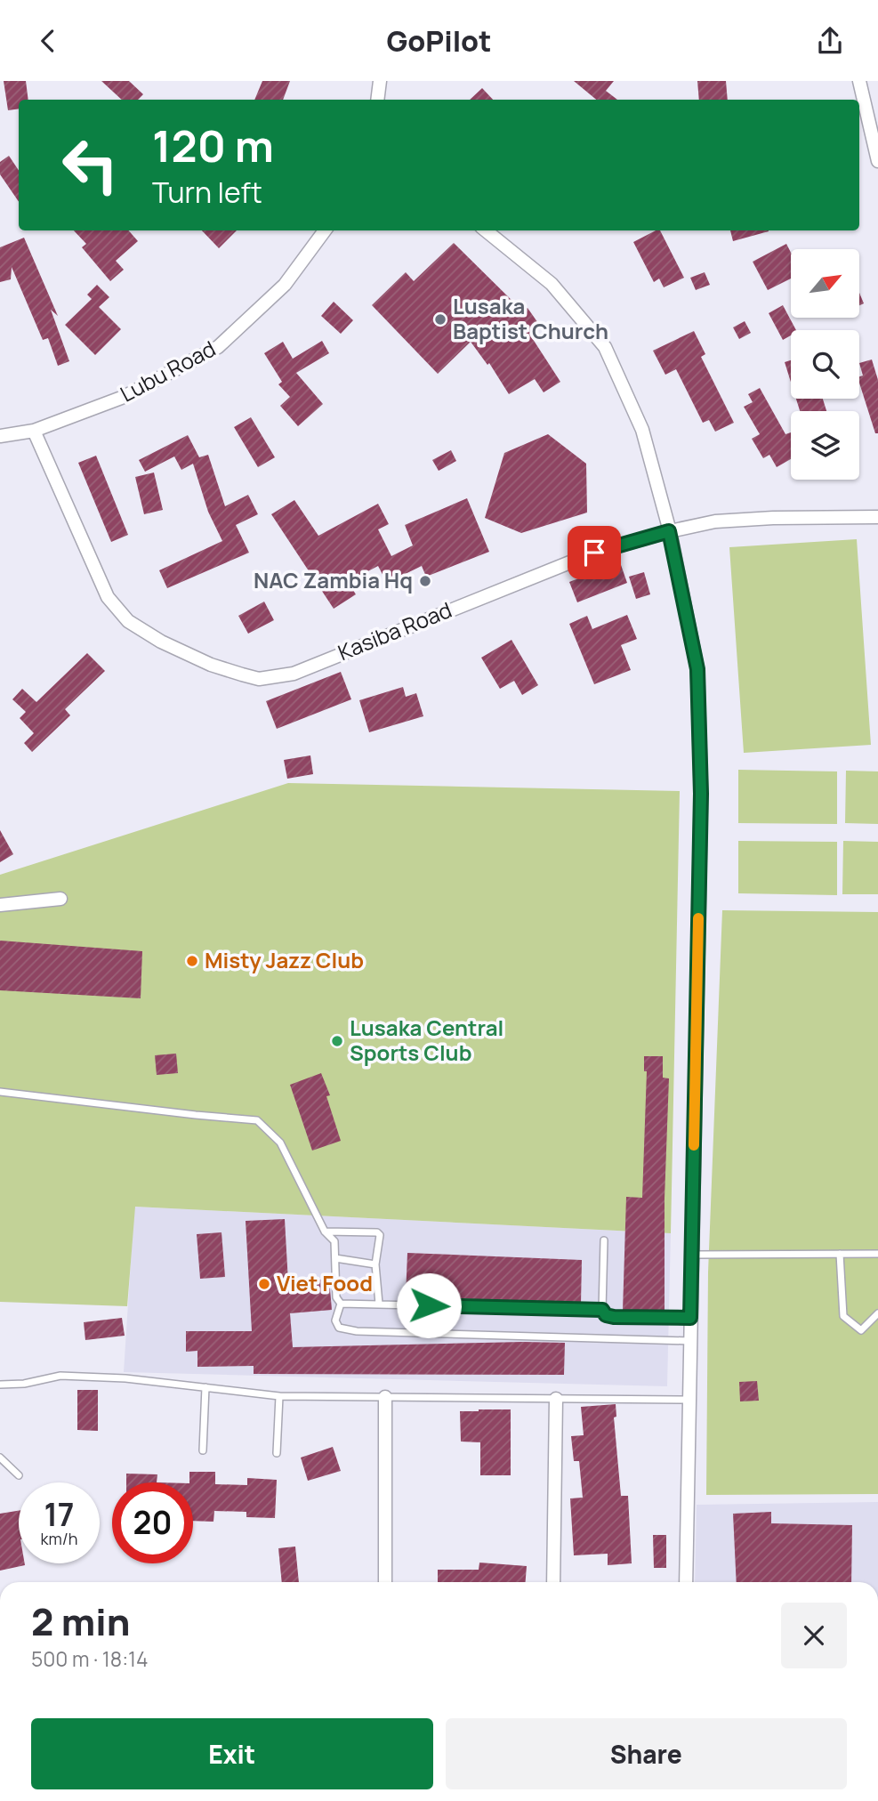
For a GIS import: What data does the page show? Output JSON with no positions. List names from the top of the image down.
{
  "streets": {
    "street": ["Lubu Road", "Kasiba Road"]
  },
  "crossings": [
    ["Lubu Road", "Kasiba Road"]
  ],
  "places": [
    "Lusaka Baptist Church",
    "NAC Zambia Hq",
    "Misty Jazz Club",
    "Lusaka Central Sports Club",
    "Viet Food"
  ],
  "north": "top right",
  "page": {
    "header": "GoPilot",
    "turn": ["120 m", "Turn left"],
    "speed": "17 km/h",
    "limit": "20",
    "heading": ["2 min", "500 m · 18:14"],
    "buttons": ["Exit", "Share"]
  }
}
